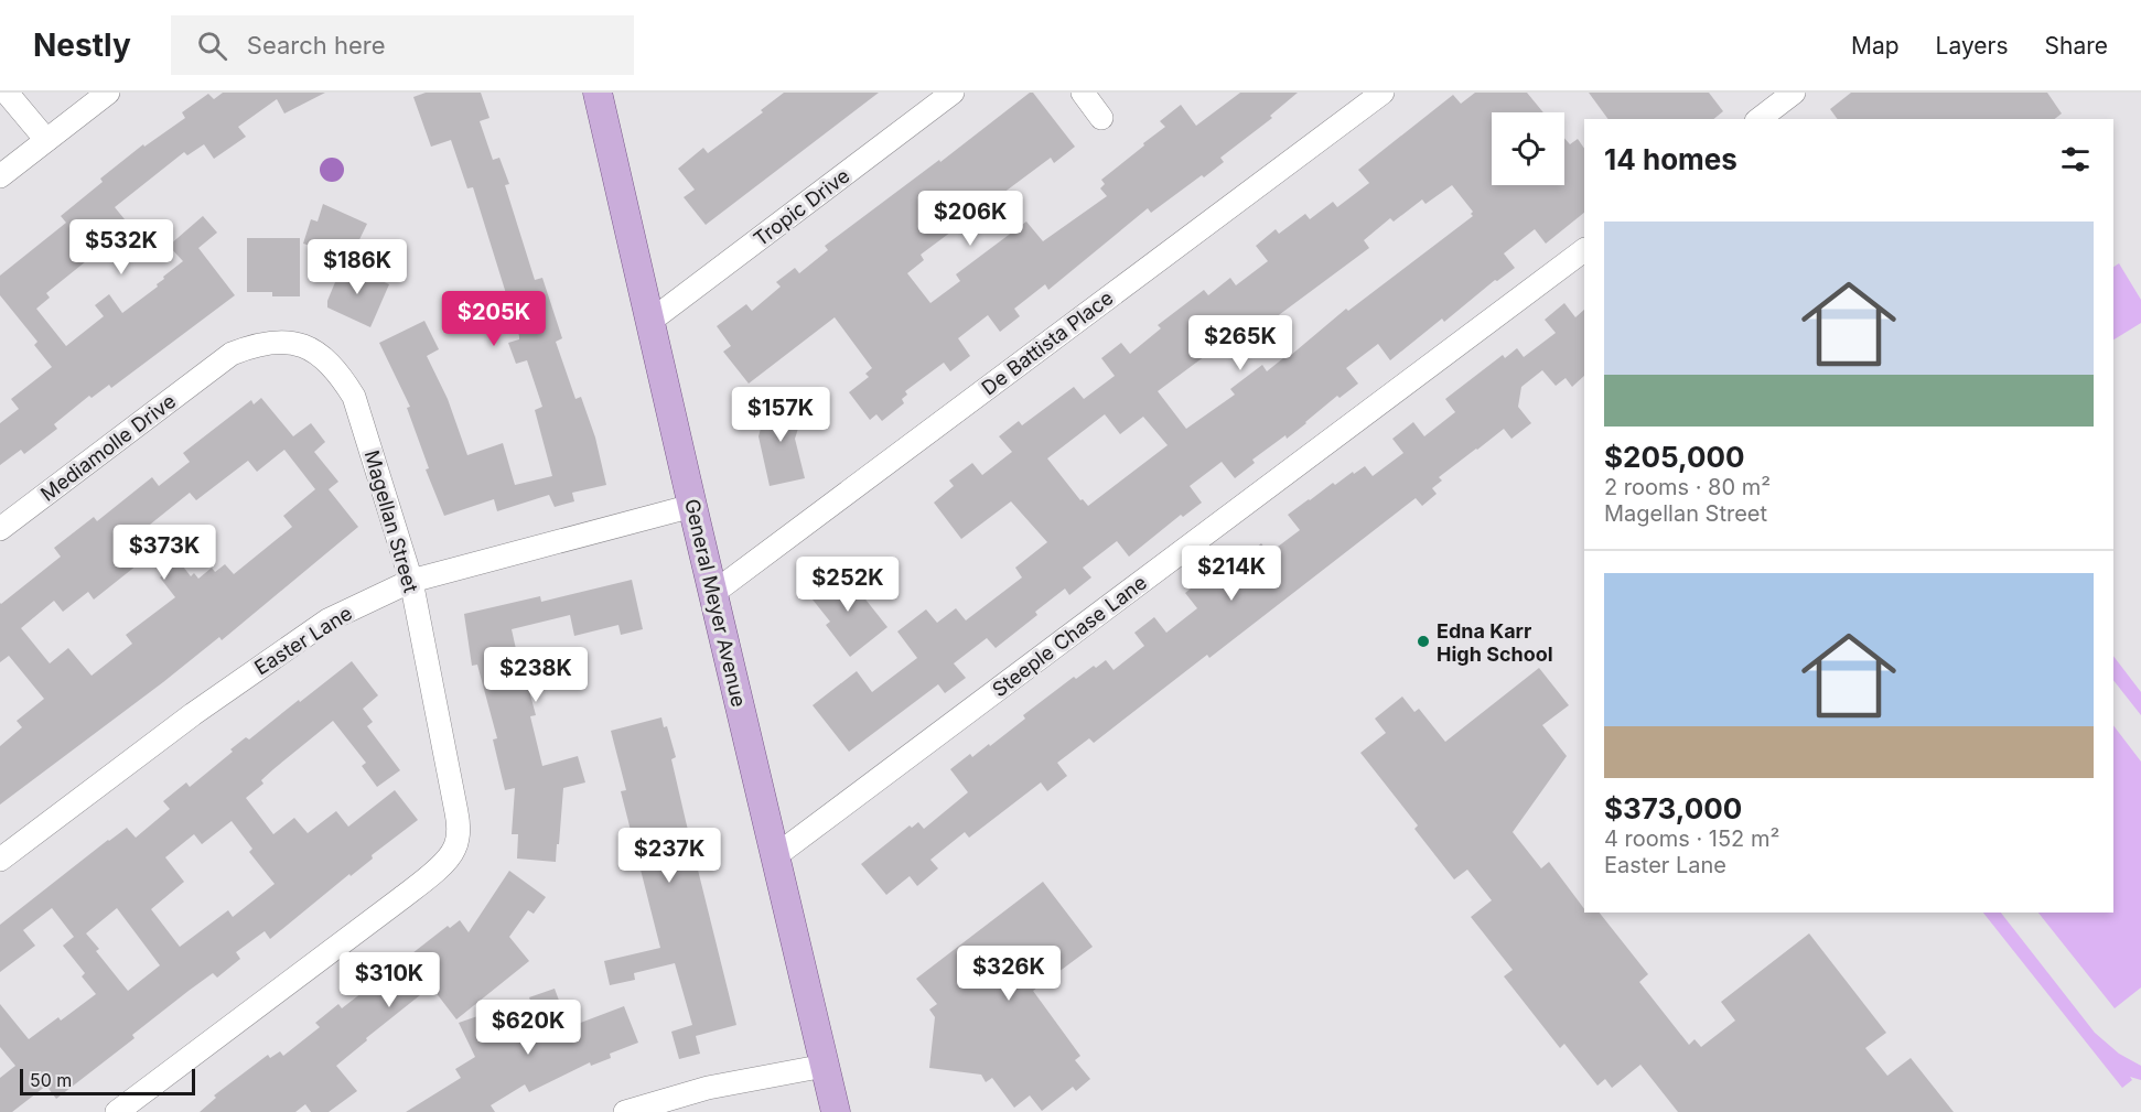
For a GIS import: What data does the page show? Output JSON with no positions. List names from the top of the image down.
{
  "streets": {
    "main road": ["General Meyer Avenue"],
    "street": [
      "Tropic Drive",
      "De Battista Place",
      "Mediamolle Drive",
      "Magellan Street",
      "Steeple Chase Lane",
      "Easter Lane"
    ]
  },
  "crossings": [
    ["Tropic Drive", "General Meyer Avenue"],
    ["De Battista Place", "General Meyer Avenue"],
    ["Mediamolle Drive", "Magellan Street"],
    ["Magellan Street", "Easter Lane"],
    ["General Meyer Avenue", "Steeple Chase Lane"],
    ["General Meyer Avenue", "Easter Lane"]
  ],
  "places": ["Edna Karr High School"],
  "scale_bar": "50 m",
  "page": {
    "header": "Nestly",
    "search": "Search here",
    "nav": ["Map", "Layers", "Share"],
    "heading": "14 homes",
    "price": [
      "$206K",
      "$532K",
      "$186K",
      "$205K",
      "$265K",
      "$157K",
      "$373K",
      "$214K",
      "$252K",
      "$238K",
      "$237K",
      "$326K",
      "$310K",
      "$620K"
    ],
    "list": [
      {
        "name": "$205,000",
        "note": "2 rooms · 80 m² · Magellan Street"
      },
      {
        "name": "$373,000",
        "note": "4 rooms · 152 m² · Easter Lane"
      }
    ],
    "scale": "50 m"
  }
}
